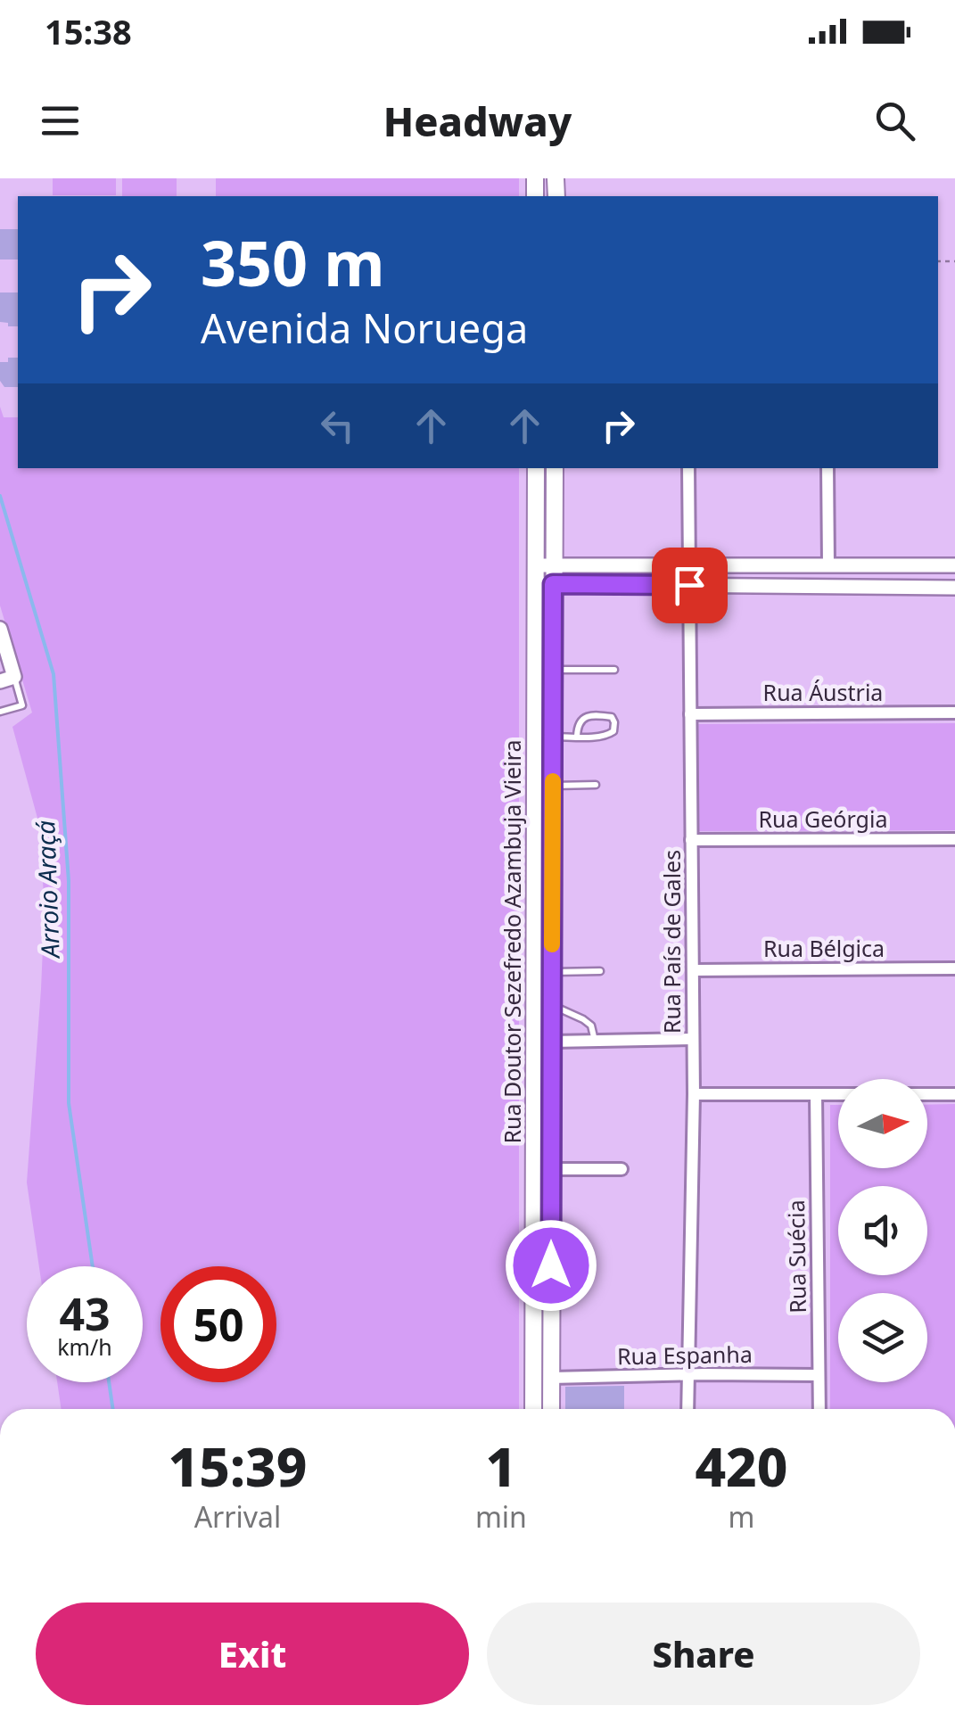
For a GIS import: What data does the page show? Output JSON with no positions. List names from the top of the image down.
{
  "streets": {
    "main road": ["Rua Doutor Sezefredo Azambuja Vieira"],
    "street": [
      "Rua Áustria",
      "Rua Geórgia",
      "Rua País de Gales",
      "Rua Bélgica",
      "Rua Suécia",
      "Rua Espanha"
    ]
  },
  "crossings": [
    ["Rua Áustria", "Rua País de Gales"],
    ["Rua Geórgia", "Rua País de Gales"],
    ["Rua Doutor Sezefredo Azambuja Vieira", "Rua Espanha"],
    ["Rua País de Gales", "Rua Bélgica"],
    ["Rua País de Gales", "Rua Espanha"],
    ["Rua Suécia", "Rua Espanha"]
  ],
  "water": ["Arroio Araçá"],
  "north": "right",
  "page": {
    "status": "15:38",
    "header": "Headway",
    "turn": ["350 m", "Avenida Noruega"],
    "speed": "43 km/h",
    "limit": "50",
    "eta": [
      "15:39",
      "Arrival",
      "1",
      "min",
      "420",
      "m"
    ],
    "buttons": ["Exit", "Share"]
  }
}
